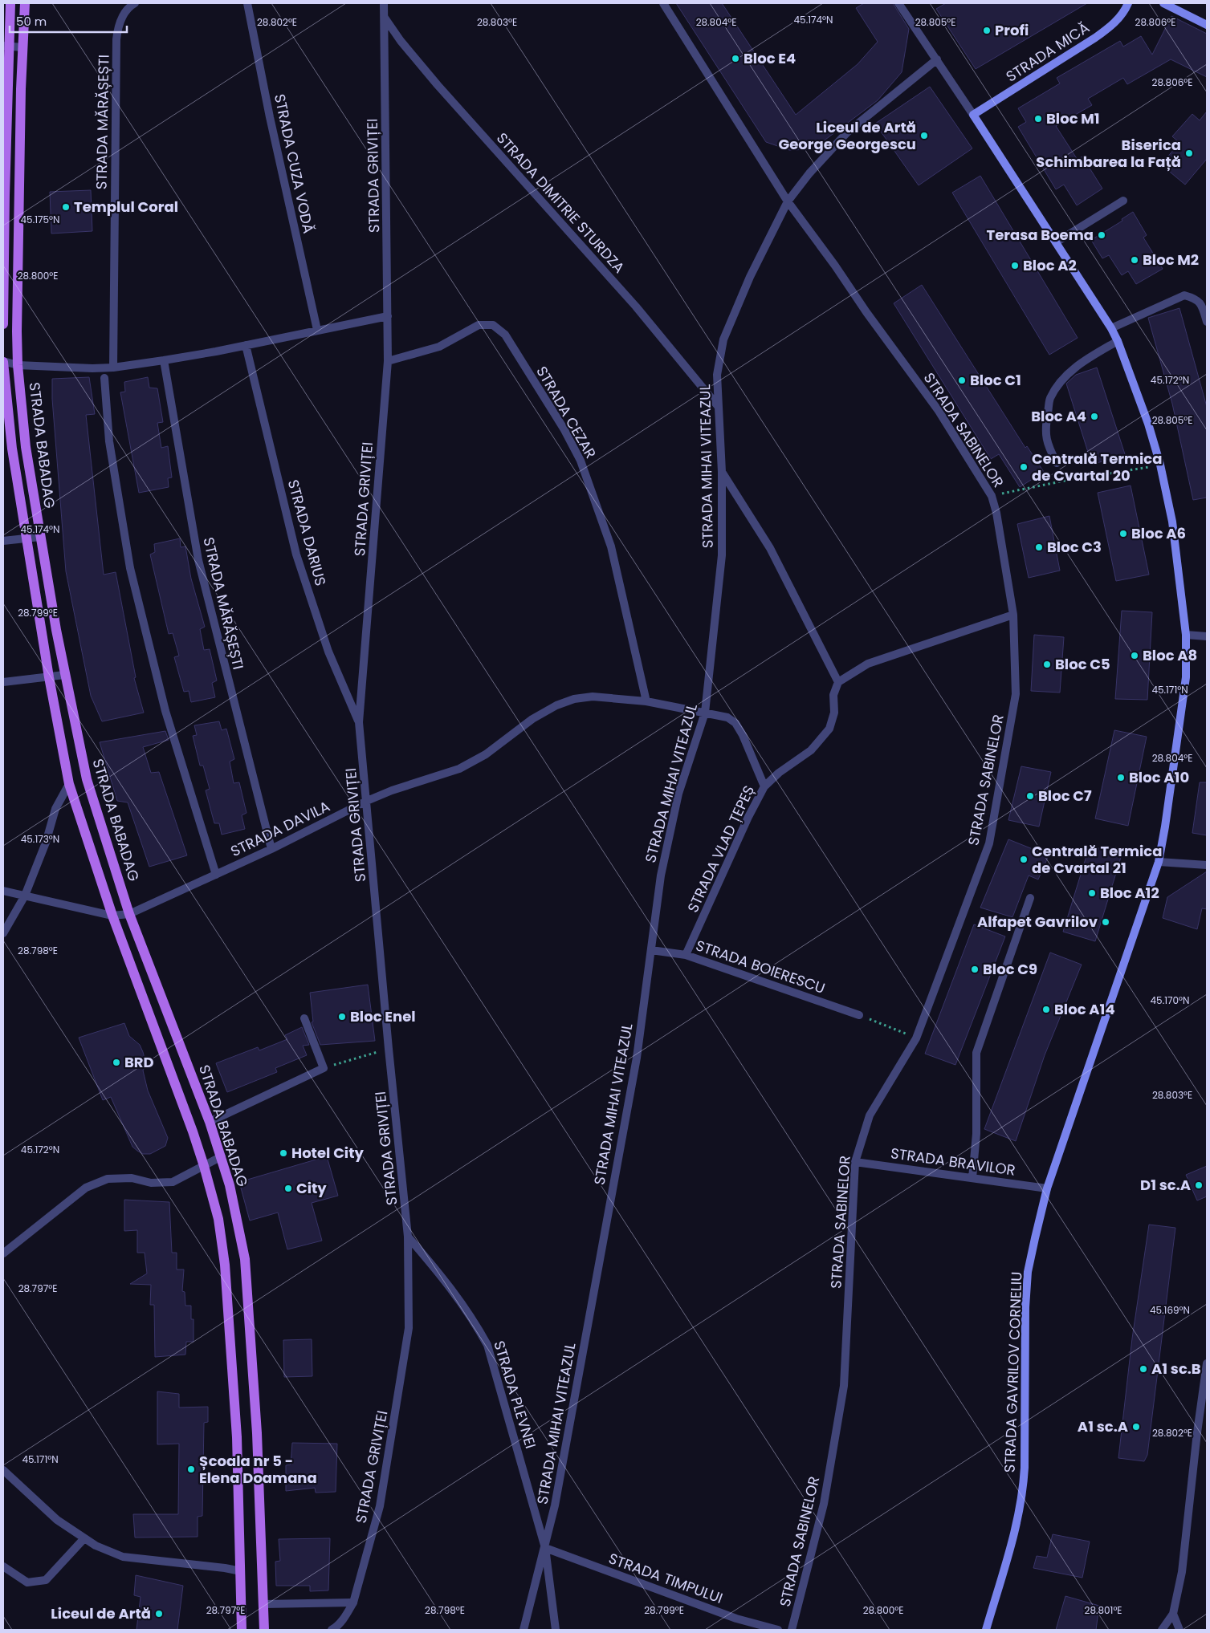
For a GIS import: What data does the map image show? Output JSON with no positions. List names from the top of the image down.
{
  "streets": {
    "main road": ["STRADA BABADAG"],
    "street": [
      "STRADA MICĂ",
      "STRADA MĂRĂȘEȘTI",
      "STRADA CUZA VODĂ",
      "STRADA GRIVIȚEI",
      "STRADA DIMITRIE STURDZA",
      "STRADA CEZAR",
      "STRADA SABINELOR",
      "STRADA MIHAI VITEAZUL",
      "STRADA DARIUS",
      "STRADA DAVILA",
      "STRADA VLAD ȚEPEȘ",
      "STRADA BOIERESCU",
      "STRADA BRAVILOR",
      "STRADA GAVRILOV CORNELIU",
      "STRADA PLEVNEI",
      "STRADA TIMPULUI"
    ]
  },
  "crossings": [
    ["STRADA MICĂ", "STRADA GAVRILOV CORNELIU"],
    ["STRADA MĂRĂȘEȘTI", "STRADA DAVILA"],
    ["STRADA GRIVIȚEI", "STRADA DIMITRIE STURDZA"],
    ["STRADA GRIVIȚEI", "STRADA CEZAR"],
    ["STRADA GRIVIȚEI", "STRADA DARIUS"],
    ["STRADA GRIVIȚEI", "STRADA DAVILA"],
    ["STRADA GRIVIȚEI", "STRADA PLEVNEI"],
    ["STRADA DIMITRIE STURDZA", "STRADA MIHAI VITEAZUL"],
    ["STRADA CEZAR", "STRADA DAVILA"],
    ["STRADA SABINELOR", "STRADA MIHAI VITEAZUL"],
    ["STRADA SABINELOR", "STRADA BRAVILOR"],
    ["STRADA BABADAG", "STRADA DAVILA"],
    ["STRADA MIHAI VITEAZUL", "STRADA DAVILA"],
    ["STRADA MIHAI VITEAZUL", "STRADA BOIERESCU"],
    ["STRADA MIHAI VITEAZUL", "STRADA GAVRILOV CORNELIU"],
    ["STRADA MIHAI VITEAZUL", "STRADA PLEVNEI"],
    ["STRADA MIHAI VITEAZUL", "STRADA TIMPULUI"],
    ["STRADA DAVILA", "STRADA VLAD ȚEPEȘ"],
    ["STRADA VLAD ȚEPEȘ", "STRADA BOIERESCU"],
    ["STRADA BRAVILOR", "STRADA GAVRILOV CORNELIU"],
    ["STRADA PLEVNEI", "STRADA TIMPULUI"]
  ],
  "places": [
    "Profi",
    "Bloc E4",
    "Bloc M1",
    "Liceul de Artă George Georgescu",
    "Biserica Schimbarea la Față",
    "Templul Coral",
    "Terasa Boema",
    "Bloc M2",
    "Bloc A2",
    "Bloc C1",
    "Bloc A4",
    "Centrală Termica de Cvartal 20",
    "Bloc A6",
    "Bloc C3",
    "Bloc A8",
    "Bloc C5",
    "Bloc A10",
    "Bloc C7",
    "Centrală Termica de Cvartal 21",
    "Bloc A12",
    "Alfapet Gavrilov",
    "Bloc C9",
    "Bloc A14",
    "Bloc Enel",
    "BRD",
    "Hotel City",
    "D1 sc.A",
    "City",
    "A1 sc.B",
    "A1 sc.A",
    "Școala nr 5 - Elena Doamana",
    "Liceul de Artă"
  ],
  "scale_bar": "50 m",
  "coordinates": [
    "45.174°N",
    "28.802°E",
    "28.803°E",
    "28.804°E",
    "28.805°E",
    "28.806°E",
    "45.175°N",
    "28.800°E",
    "45.172°N",
    "28.799°E",
    "45.171°N",
    "45.173°N",
    "28.798°E",
    "45.170°N",
    "28.797°E",
    "45.169°N",
    "28.801°E"
  ]
}
